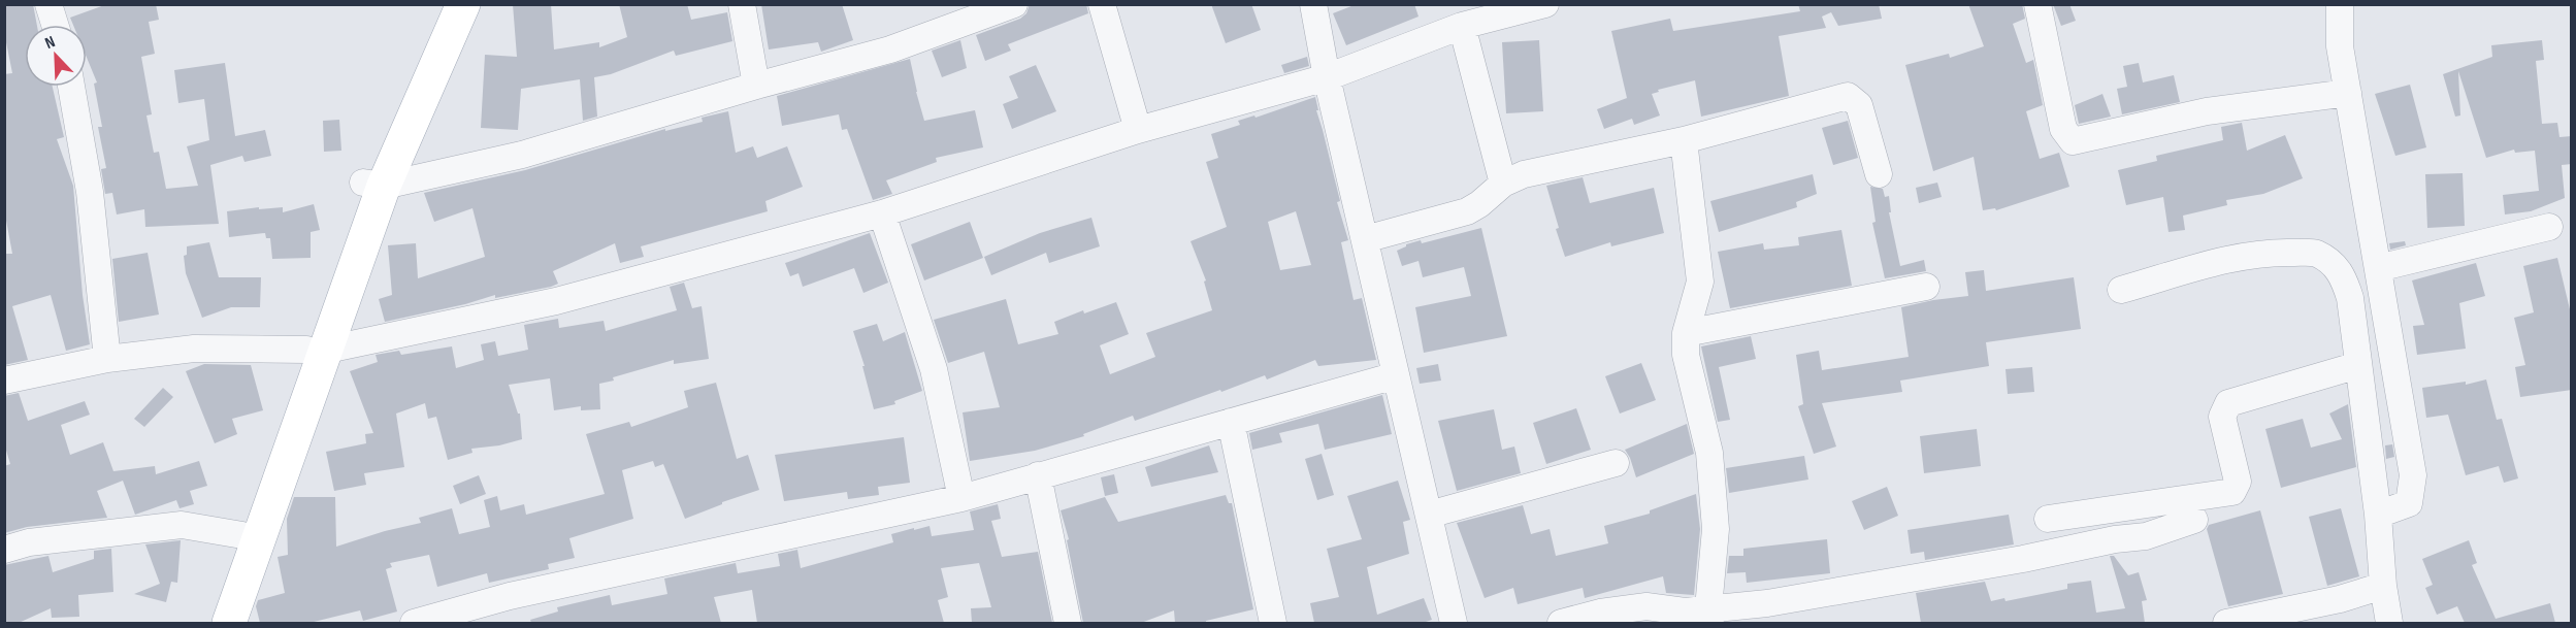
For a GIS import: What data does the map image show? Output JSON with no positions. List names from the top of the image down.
{
  "north": "top left"
}
